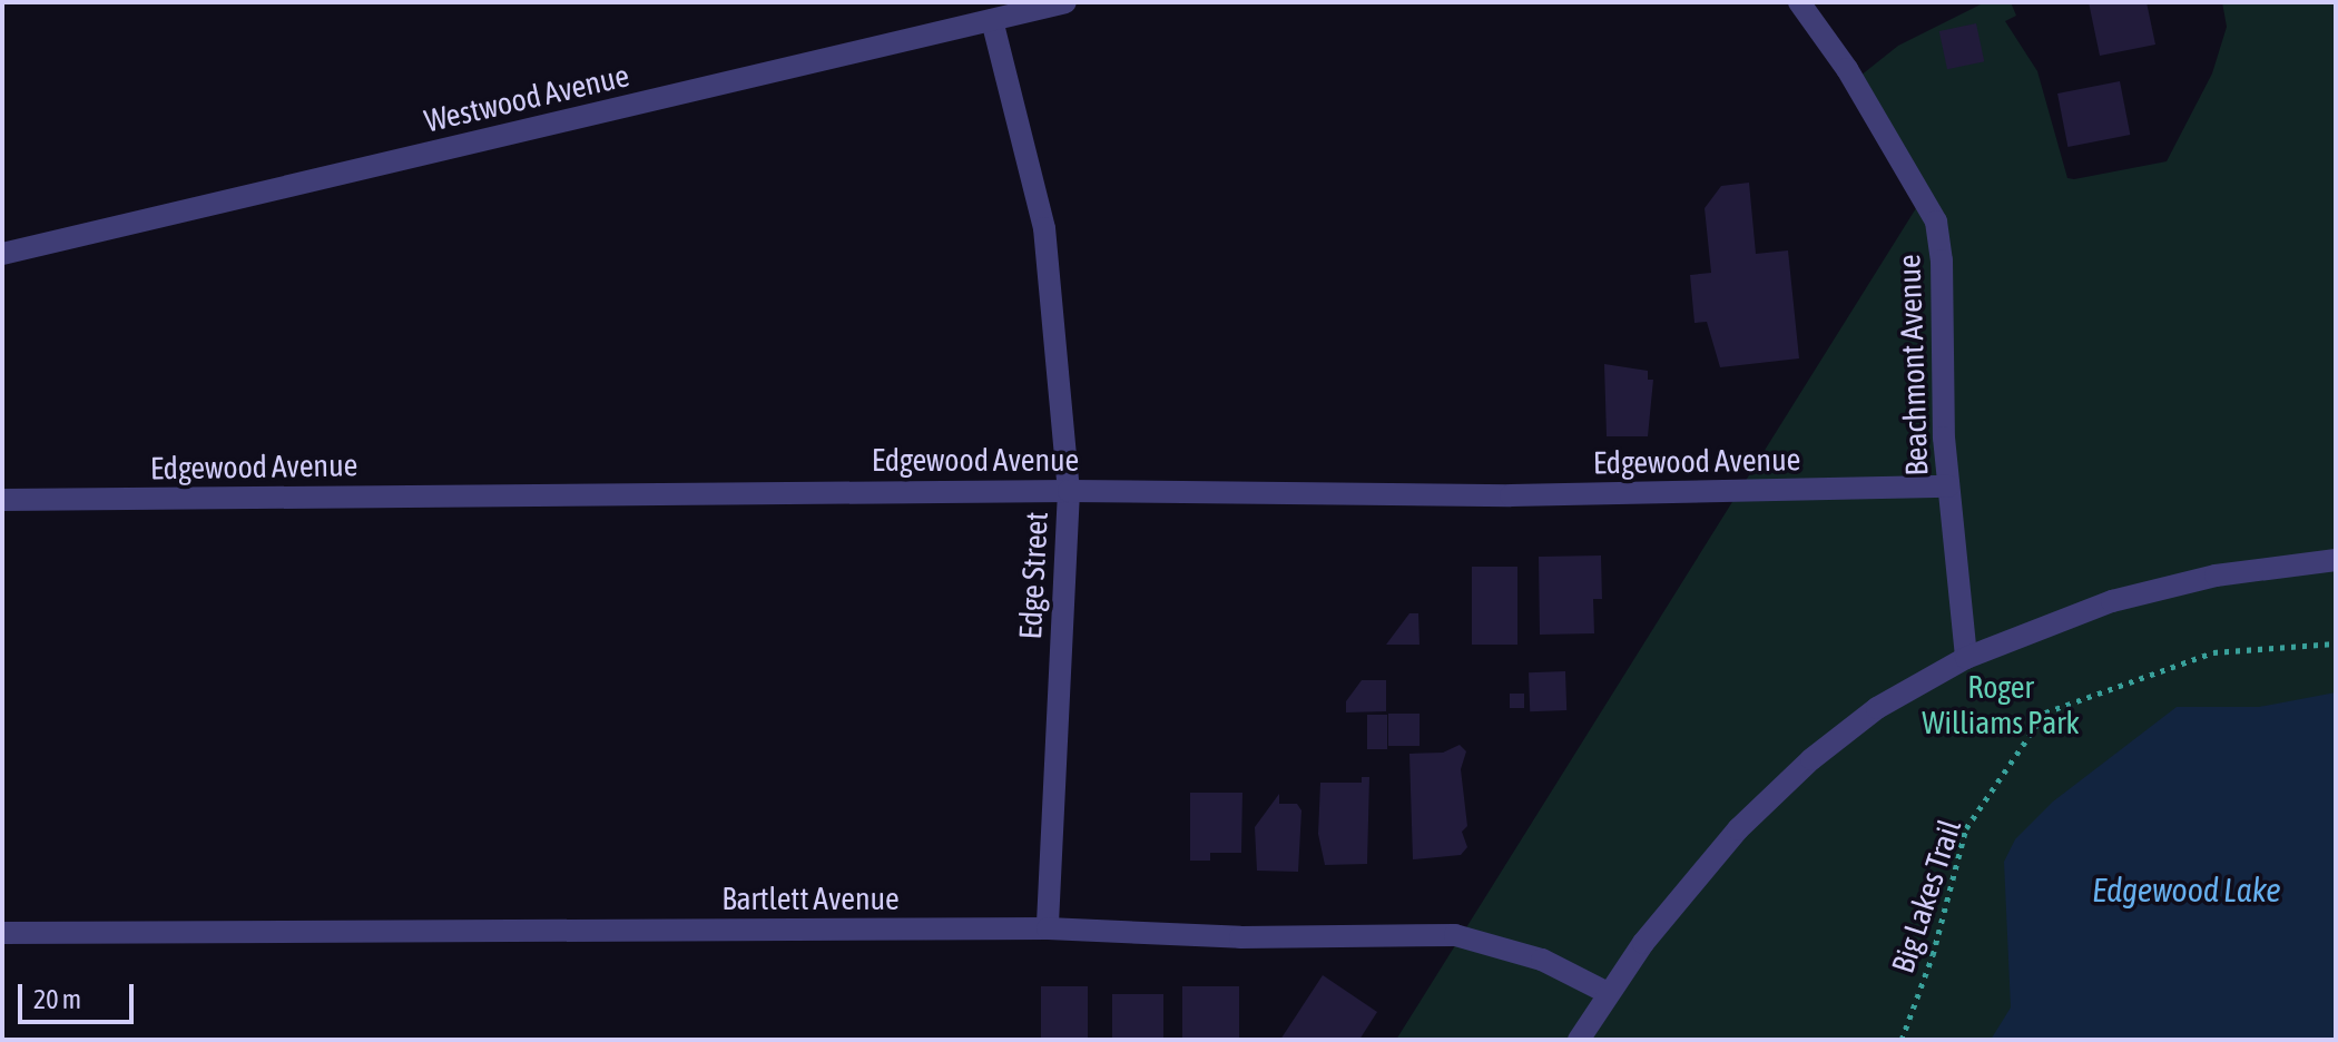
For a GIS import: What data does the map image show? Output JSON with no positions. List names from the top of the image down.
{
  "streets": {
    "street": [
      "Westwood Avenue",
      "Beachmont Avenue",
      "Edgewood Avenue",
      "Edge Street",
      "Bartlett Avenue"
    ],
    "path": ["Big Lakes Trail"]
  },
  "crossings": [
    ["Westwood Avenue", "Edge Street"],
    ["Beachmont Avenue", "Edgewood Avenue"],
    ["Edgewood Avenue", "Edge Street"],
    ["Edge Street", "Bartlett Avenue"]
  ],
  "water": ["Edgewood Lake"],
  "parks": ["Roger Williams Park"],
  "scale_bar": "20 m"
}
